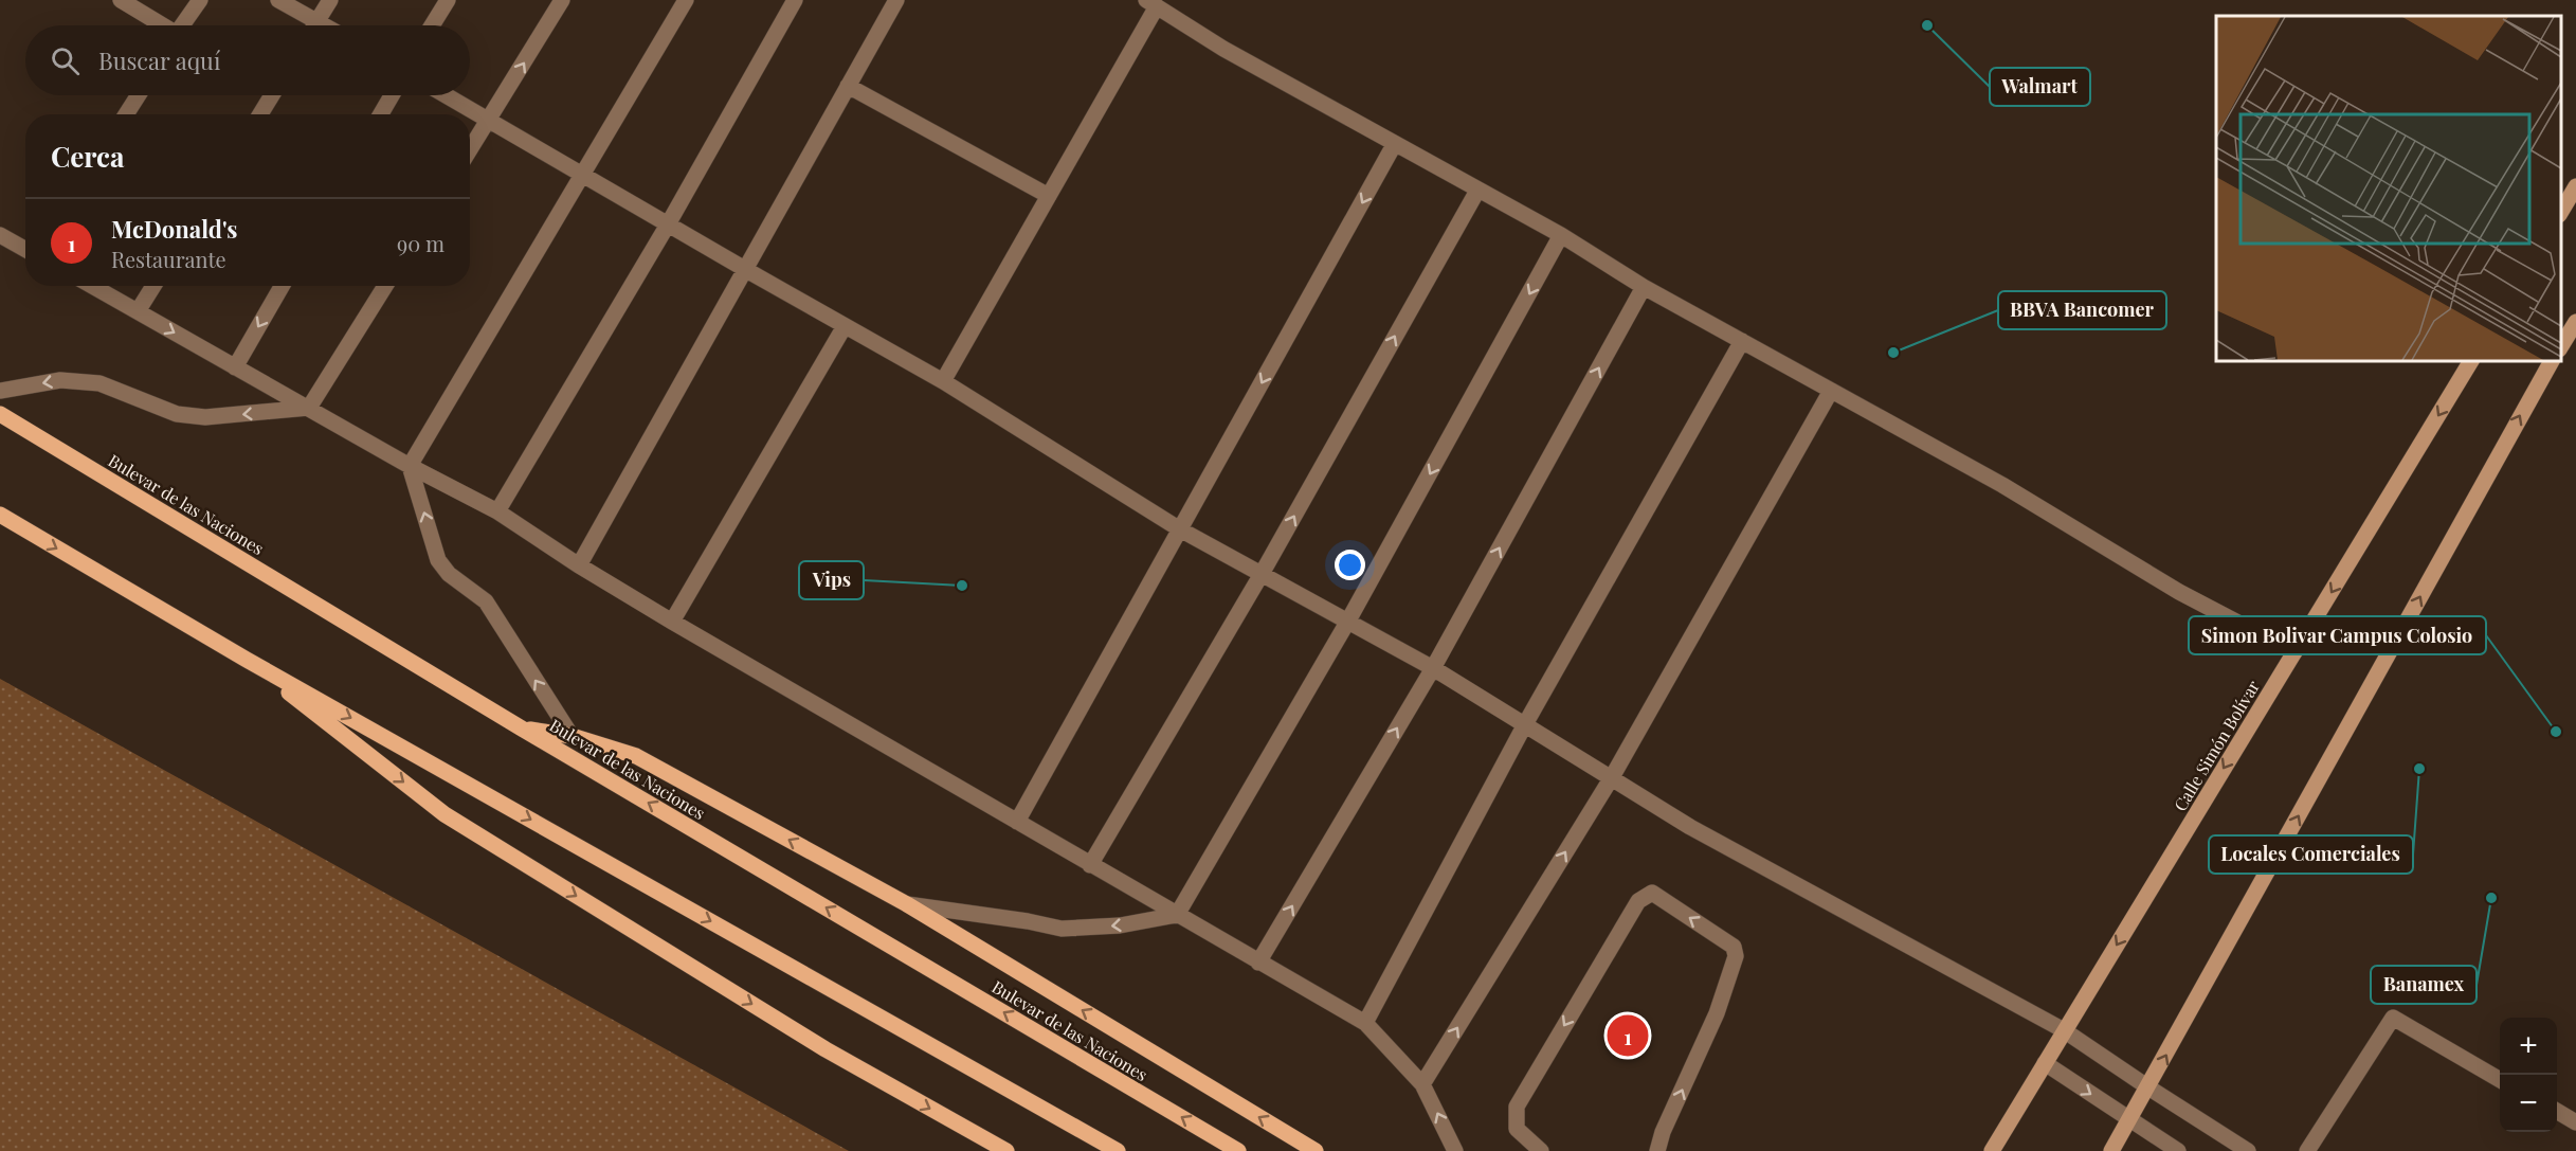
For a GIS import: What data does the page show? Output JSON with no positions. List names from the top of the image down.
{
  "streets": {
    "main road": ["Bulevar de las Naciones", "Calle Simón Bolívar"]
  },
  "places": [
    "Walmart",
    "BBVA Bancomer",
    "Vips",
    "Simon Bolivar Campus Colosio",
    "Locales Comerciales",
    "Banamex"
  ],
  "page": {
    "search": "Buscar aquí",
    "heading": "Cerca",
    "list": [
      {
        "mark": "1",
        "name": "McDonald's",
        "note": "Restaurante",
        "value": "90 m"
      }
    ],
    "pins": "1",
    "map_buttons": ["+", "−"]
  }
}
